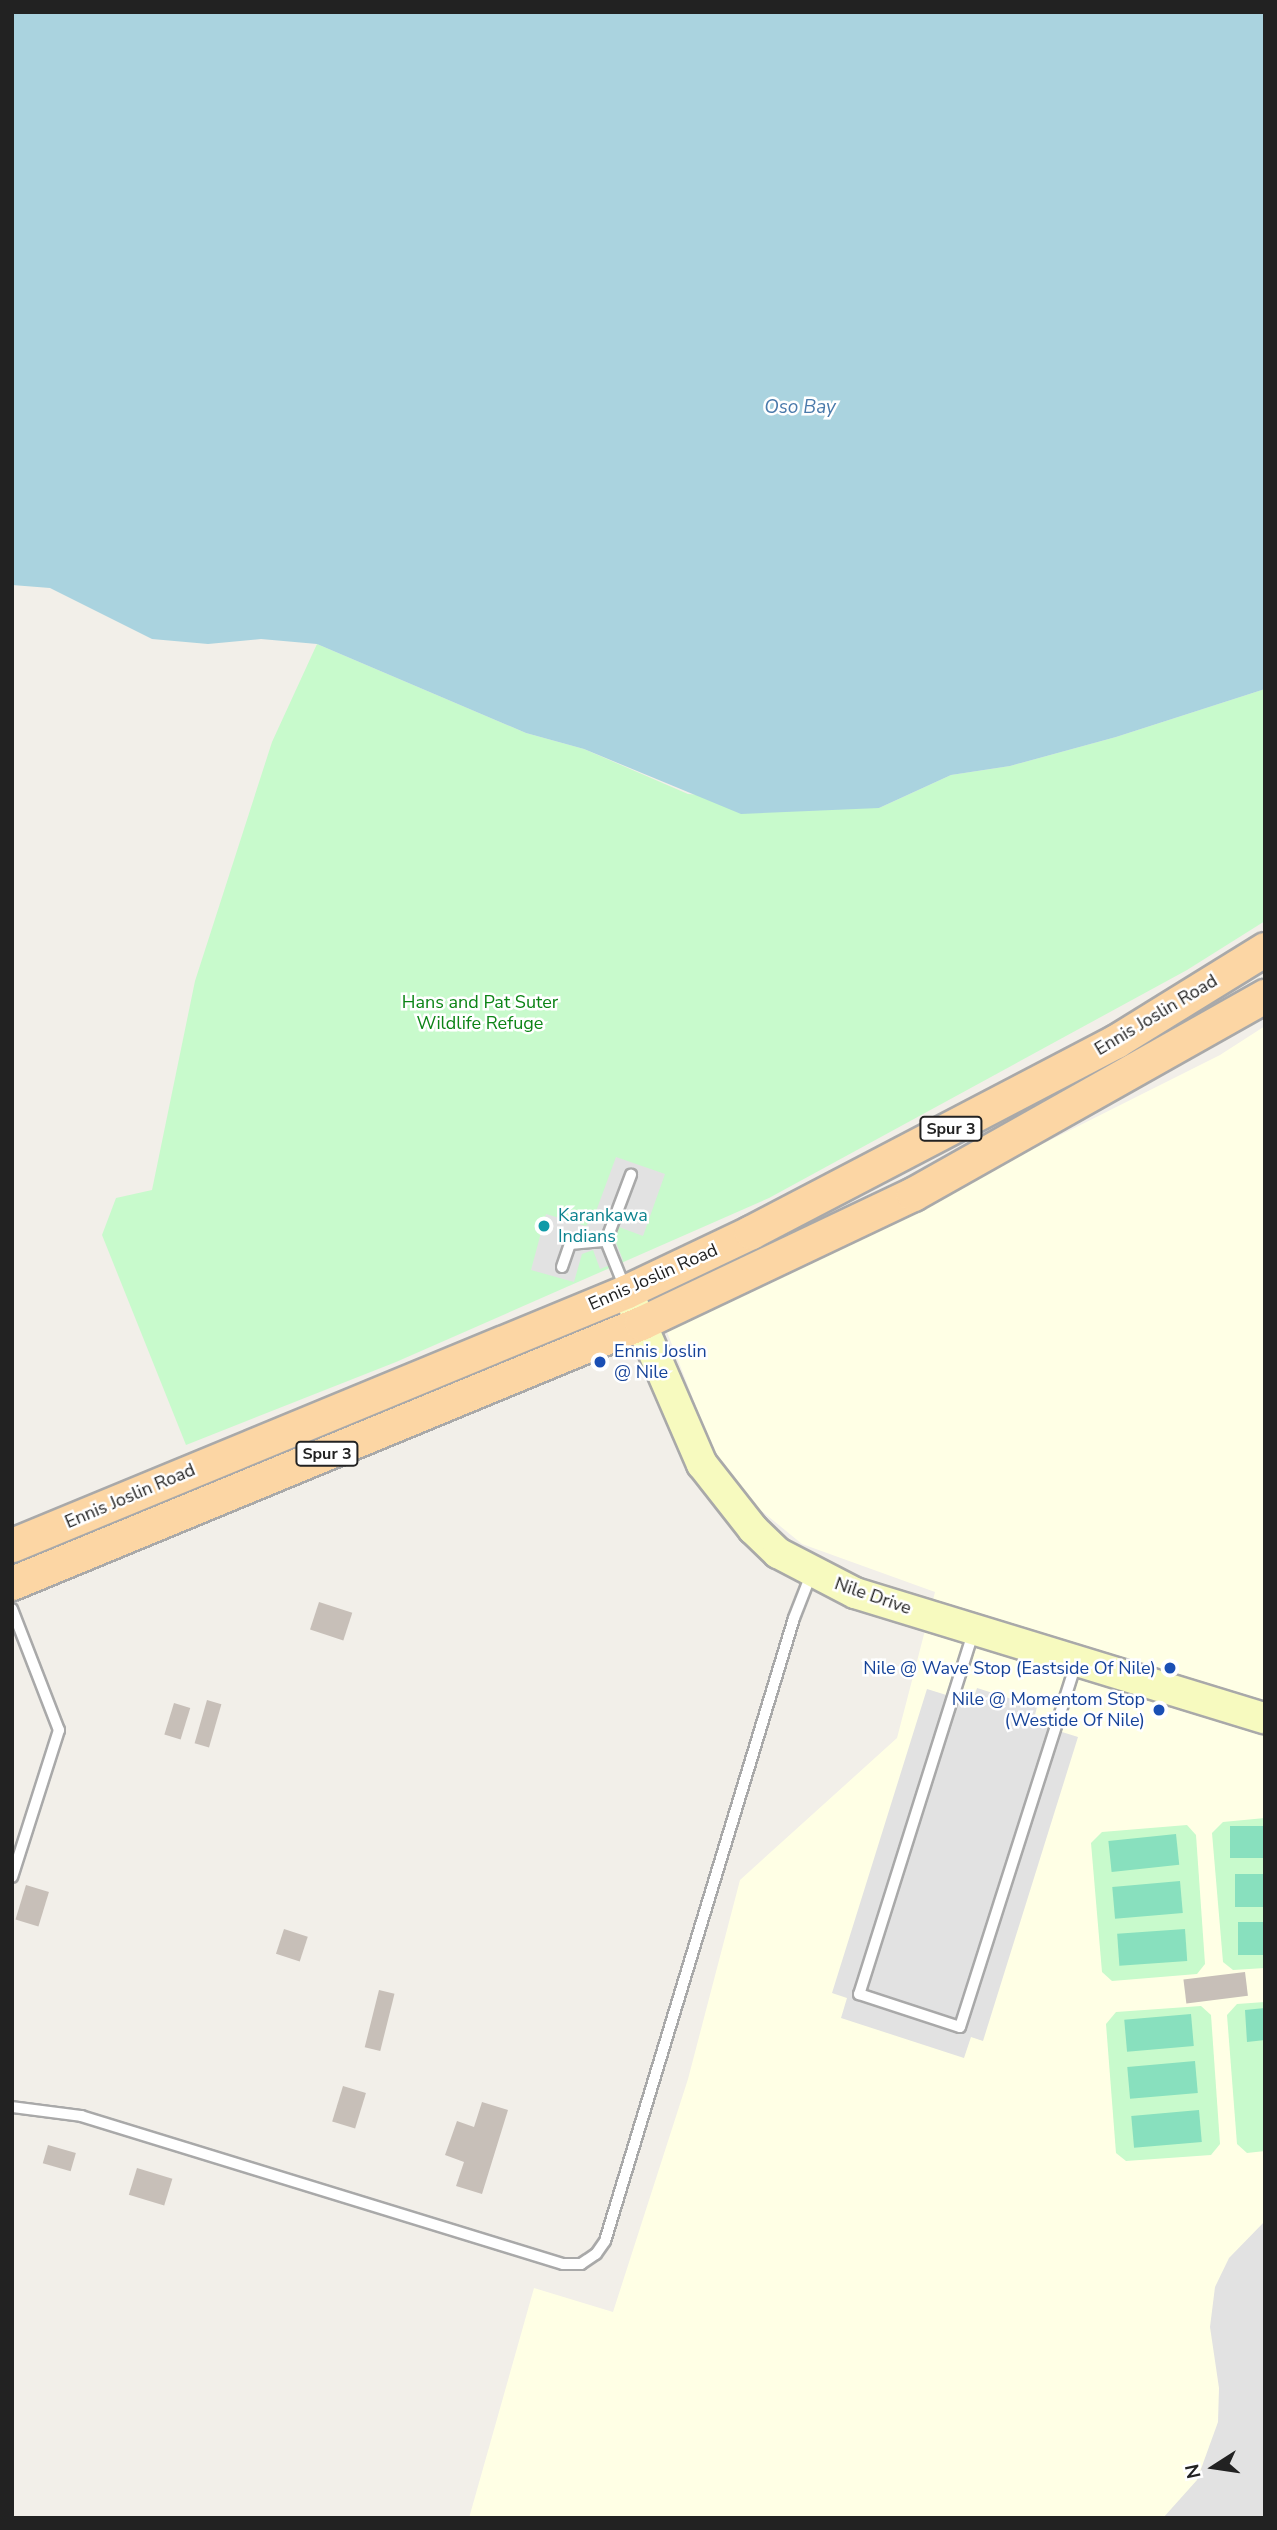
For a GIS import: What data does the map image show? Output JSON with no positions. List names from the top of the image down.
{
  "streets": {
    "main road": ["Ennis Joslin Road", "Spur 3", "Nile Drive"]
  },
  "crossings": [
    ["Ennis Joslin Road", "Nile Drive"]
  ],
  "water": ["Oso Bay"],
  "parks": ["Hans and Pat Suter Wildlife Refuge"],
  "places": [
    "Karankawa Indians",
    "Ennis Joslin @ Nile",
    "Nile @ Wave Stop (Eastside Of Nile)",
    "Nile @ Momentom Stop (Westide Of Nile)"
  ],
  "north": "left"
}
